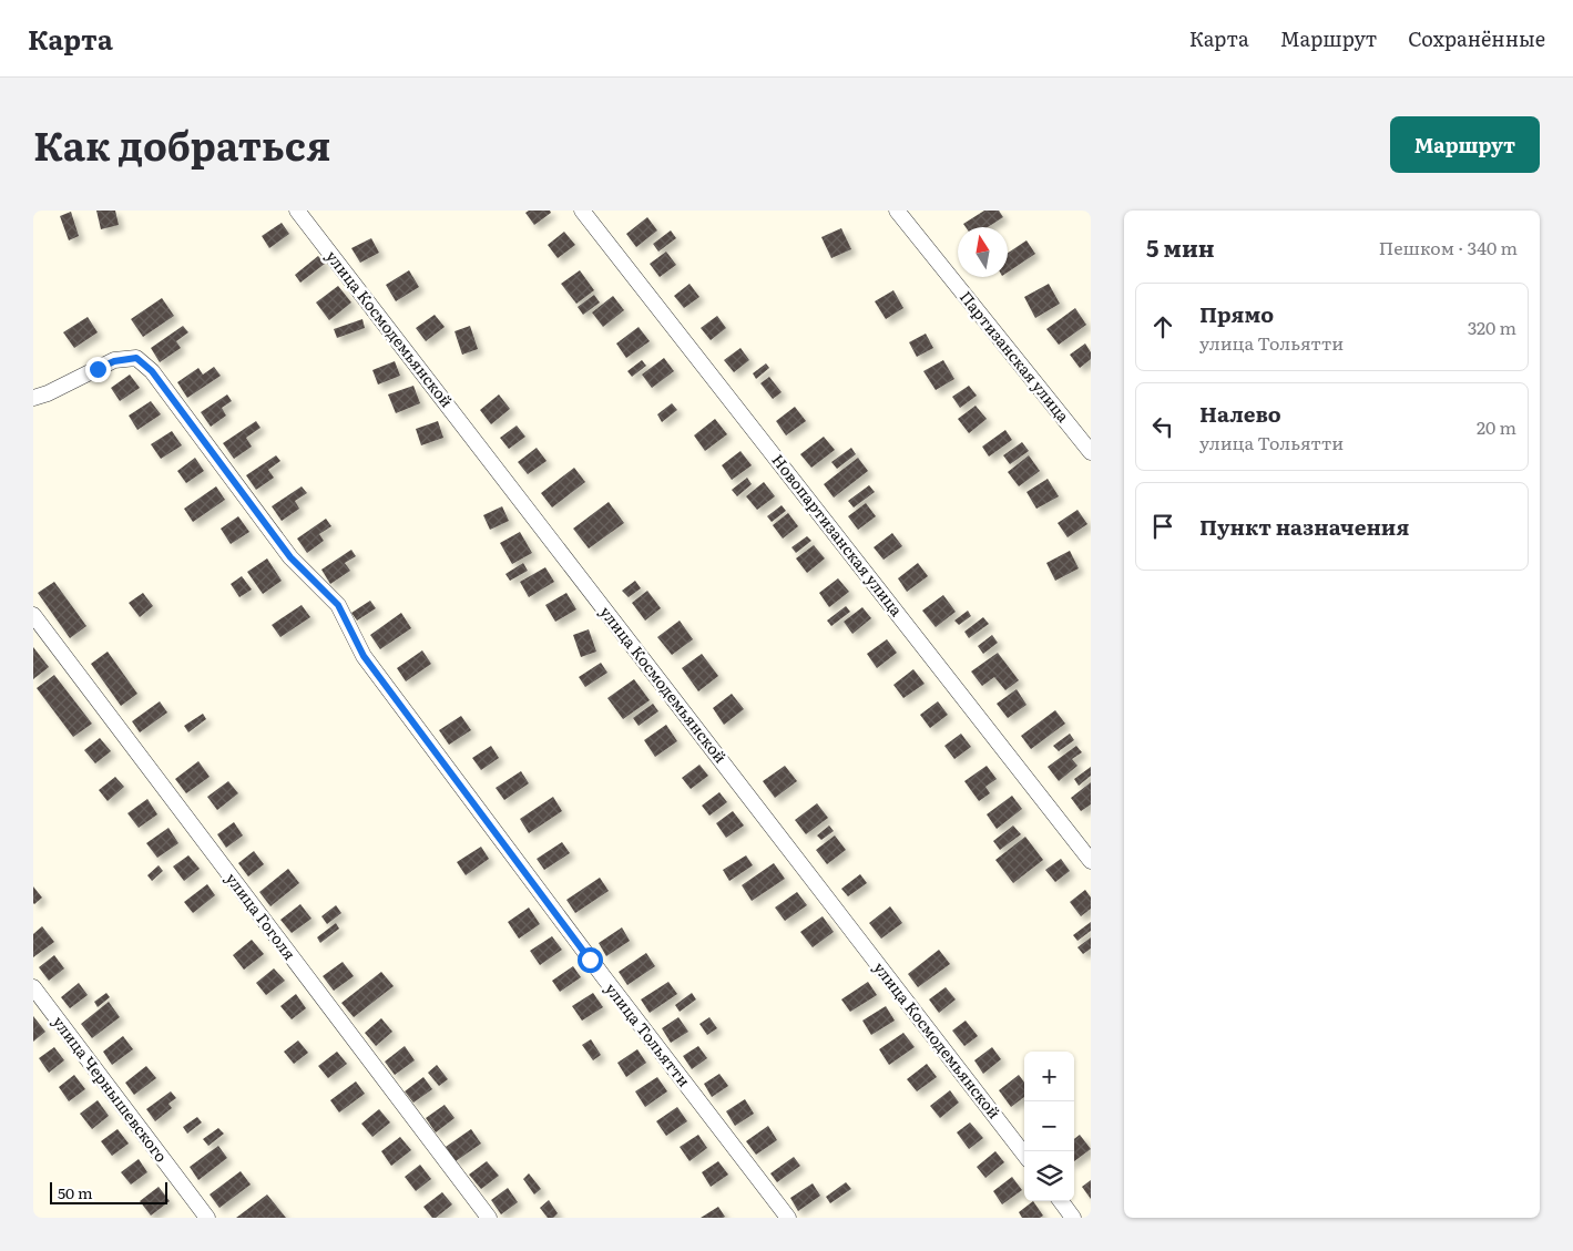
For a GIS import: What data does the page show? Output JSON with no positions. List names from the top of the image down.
{
  "streets": {
    "street": [
      "улица Космодемьянской",
      "Партизанская улица",
      "Новопартизанская улица",
      "улица Гоголя",
      "улица Тольятти",
      "улица Чернышевского"
    ]
  },
  "scale_bar": "50 m",
  "north": "top",
  "page": {
    "header": "Карта",
    "nav": ["Карта", "Маршрут", "Сохранённые"],
    "title": "Как добраться",
    "buttons": "Маршрут",
    "heading": ["5 мин", "Пешком · 340 m"],
    "list": [
      ["Прямо", "улица Тольятти", "320 m"],
      ["Налево", "улица Тольятти", "20 m"],
      "Пункт назначения"
    ],
    "map_buttons": ["+", "−"],
    "scale": "50 m"
  }
}
